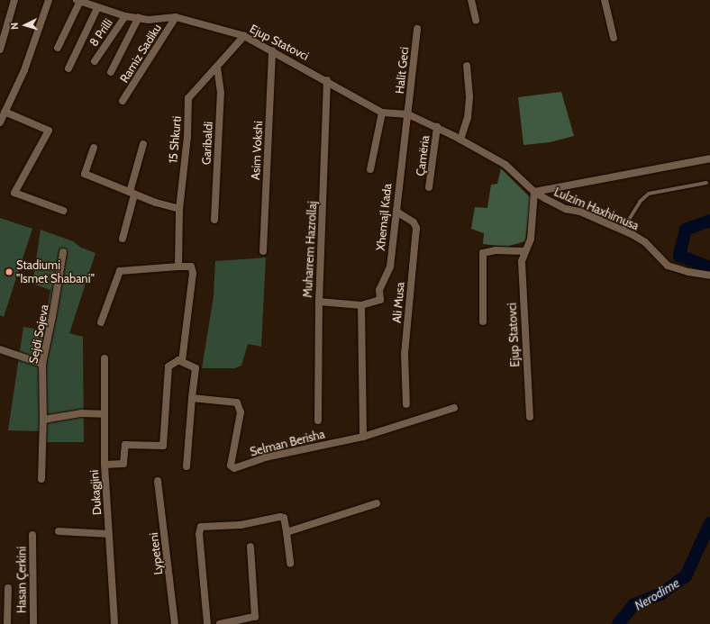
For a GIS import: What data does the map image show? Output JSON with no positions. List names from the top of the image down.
{
  "streets": {
    "street": [
      "8 Prilli",
      "Ejup Statovci",
      "Ramiz Sadiku",
      "Halit Geci",
      "15 Shkurti",
      "Garibaldi",
      "Asim Vokshi",
      "Çamëria",
      "Lulzim Haxhimusa",
      "Xhemajl Kada",
      "Muharrem Hazrollaj",
      "Ali Musa",
      "Sejdi Sojeva",
      "Selman Berisha",
      "Dukagjini",
      "Lypeteni",
      "Hasan Çerkini"
    ]
  },
  "crossings": [
    ["8 Prilli", "Ejup Statovci"],
    ["Ejup Statovci", "Ramiz Sadiku"],
    ["Ejup Statovci", "Halit Geci"],
    ["Ejup Statovci", "15 Shkurti"],
    ["Ejup Statovci", "Asim Vokshi"],
    ["Ejup Statovci", "Çamëria"],
    ["Ejup Statovci", "Lulzim Haxhimusa"],
    ["Ejup Statovci", "Xhemajl Kada"],
    ["Ejup Statovci", "Muharrem Hazrollaj"],
    ["Halit Geci", "Xhemajl Kada"],
    ["15 Shkurti", "Garibaldi"],
    ["Xhemajl Kada", "Muharrem Hazrollaj"],
    ["Xhemajl Kada", "Ali Musa"]
  ],
  "water": ["Nerodime"],
  "places": ["Stadiumi \"Ismet Shabani\""],
  "north": "left"
}
